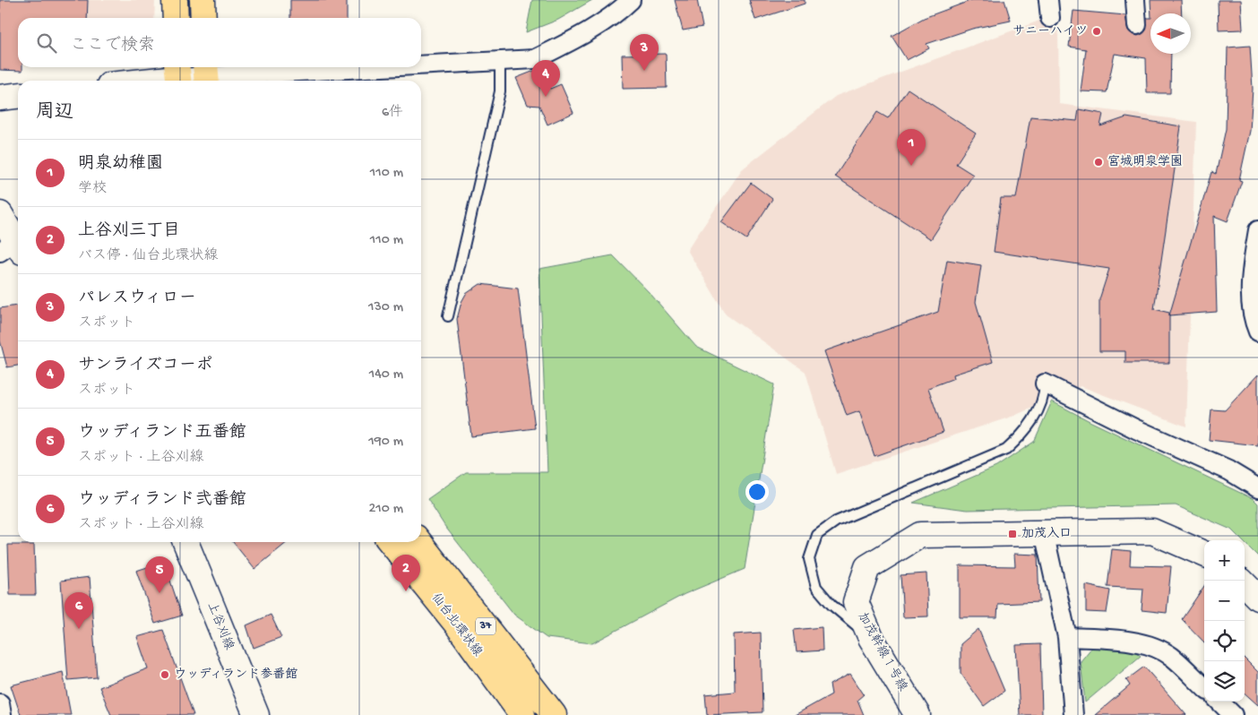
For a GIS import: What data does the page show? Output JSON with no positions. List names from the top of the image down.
{
  "streets": {
    "main road": ["仙台北環状線", "37"],
    "street": ["上谷刈線", "加茂幹線１号線"]
  },
  "places": {
    "other": ["サニーハイツ", "宮城明泉学園", "ウッディランド参番館"],
    "transit": ["加茂入口"]
  },
  "north": "left",
  "page": {
    "search": "ここで検索",
    "pins": [
      "3",
      "4",
      "1",
      "2",
      "5",
      "6"
    ],
    "heading": ["周辺", "6件"],
    "list": [
      {
        "mark": "1",
        "name": "明泉幼稚園",
        "note": "学校",
        "value": "110 m"
      },
      {
        "mark": "2",
        "name": "上谷刈三丁目",
        "note": "バス停 · 仙台北環状線",
        "value": "110 m"
      },
      {
        "mark": "3",
        "name": "パレスウィロー",
        "note": "スポット",
        "value": "130 m"
      },
      {
        "mark": "4",
        "name": "サンライズコーポ",
        "note": "スポット",
        "value": "140 m"
      },
      {
        "mark": "5",
        "name": "ウッディランド五番館",
        "note": "スポット · 上谷刈線",
        "value": "190 m"
      },
      {
        "mark": "6",
        "name": "ウッディランド弐番館",
        "note": "スポット · 上谷刈線",
        "value": "210 m"
      }
    ],
    "map_buttons": ["+", "−"]
  }
}
